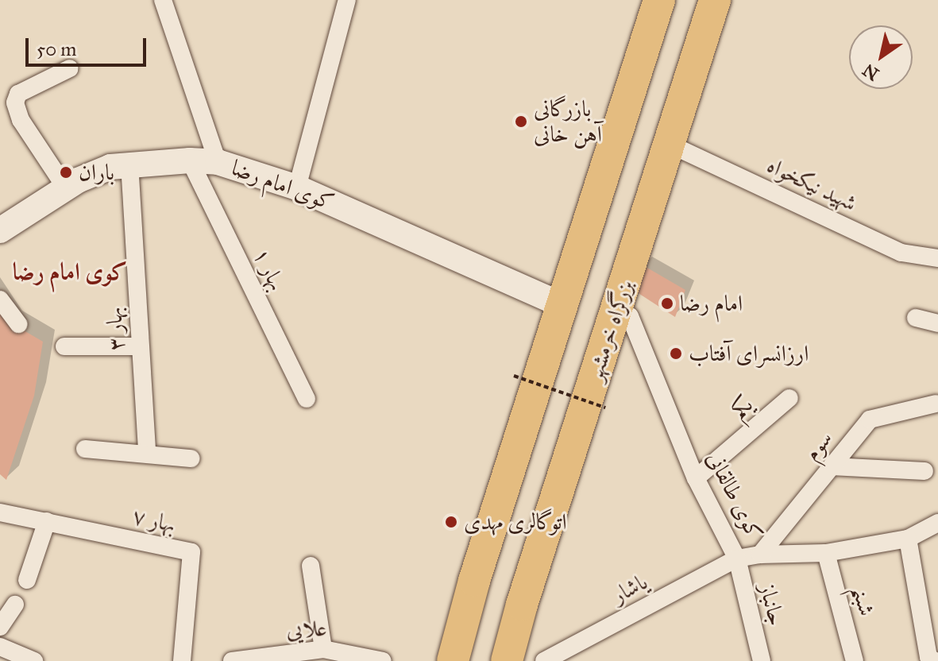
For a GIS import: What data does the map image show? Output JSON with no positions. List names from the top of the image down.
{
  "streets": {
    "highway": ["بزرگراه خرمشهر"],
    "main road": ["کوی امام رضا"],
    "street": [
      "شهید نیکخواه",
      "بهار ۱",
      "بهار ۳",
      "یکم",
      "سوم",
      "کوی طالقانی",
      "بهار ۷",
      "یاشار",
      "شبنم",
      "جانباز",
      "علایی"
    ]
  },
  "crossings": [
    ["شهید نیکخواه", "بزرگراه خرمشهر"],
    ["کوی امام رضا", "بهار ۱"],
    ["کوی امام رضا", "بهار ۳"],
    ["بزرگراه خرمشهر", "کوی طالقانی"],
    ["یکم", "کوی طالقانی"],
    ["سوم", "کوی طالقانی"],
    ["کوی طالقانی", "یاشار"],
    ["کوی طالقانی", "شبنم"],
    ["کوی طالقانی", "جانباز"],
    ["یاشار", "جانباز"]
  ],
  "districts": ["کوی امام رضا"],
  "places": [
    "بازرگانی آهن خانی",
    "باران",
    "امام رضا",
    "ارزانسرای آفتاب",
    "اتوگالرى مهدى"
  ],
  "scale_bar": "50 m",
  "north": "bottom left"
}
